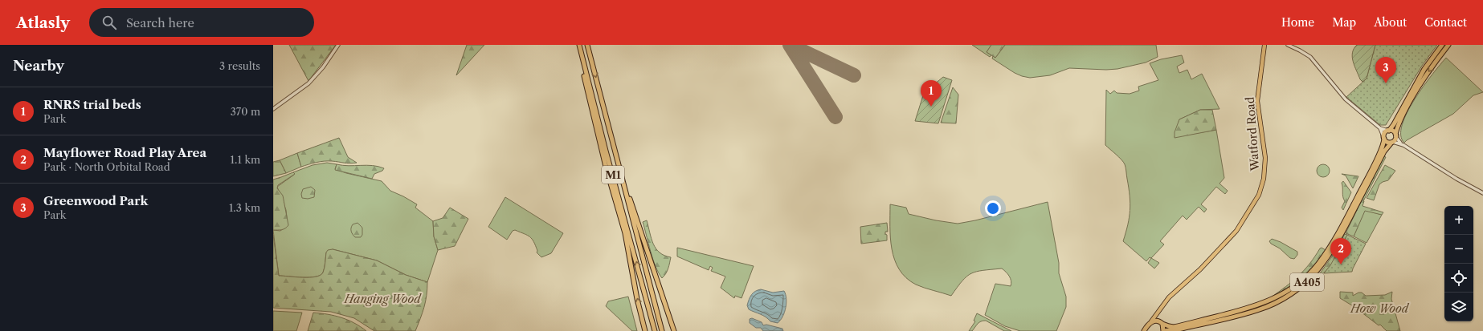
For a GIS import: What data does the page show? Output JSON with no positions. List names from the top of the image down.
{
  "streets": {
    "highway": ["M1", "A405"],
    "main road": ["Watford Road"]
  },
  "parks": ["Hanging Wood", "How Wood"],
  "page": {
    "header": "Atlasly",
    "search": "Search here",
    "nav": [
      "Home",
      "Map",
      "About",
      "Contact"
    ],
    "heading": ["Nearby", "3 results"],
    "pins": ["3", "1", "2"],
    "list": [
      {
        "mark": "1",
        "name": "RNRS trial beds",
        "note": "Park",
        "value": "370 m"
      },
      {
        "mark": "2",
        "name": "Mayflower Road Play Area",
        "note": "Park · North Orbital Road",
        "value": "1.1 km"
      },
      {
        "mark": "3",
        "name": "Greenwood Park",
        "note": "Park",
        "value": "1.3 km"
      }
    ],
    "map_buttons": ["+", "−"]
  }
}
